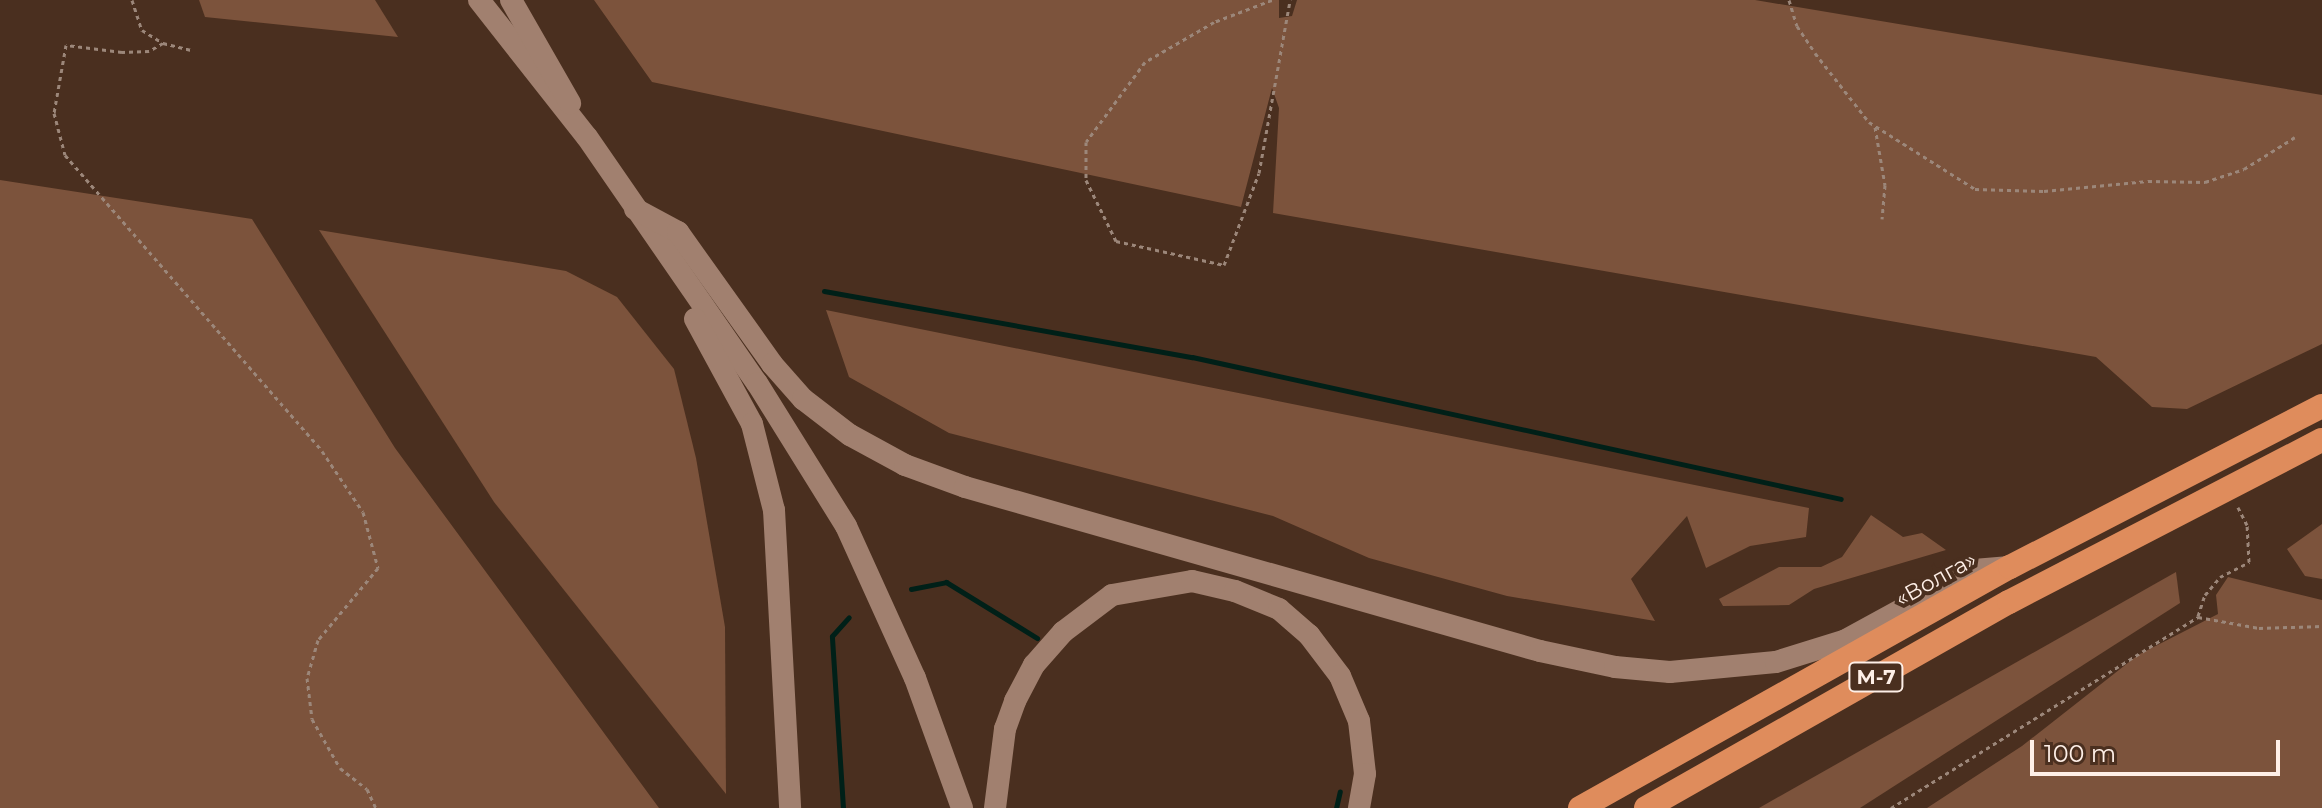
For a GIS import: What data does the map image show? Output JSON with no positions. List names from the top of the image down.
{
  "streets": {
    "highway": ["«Волга»", "М-7"]
  },
  "scale_bar": "100 m"
}
